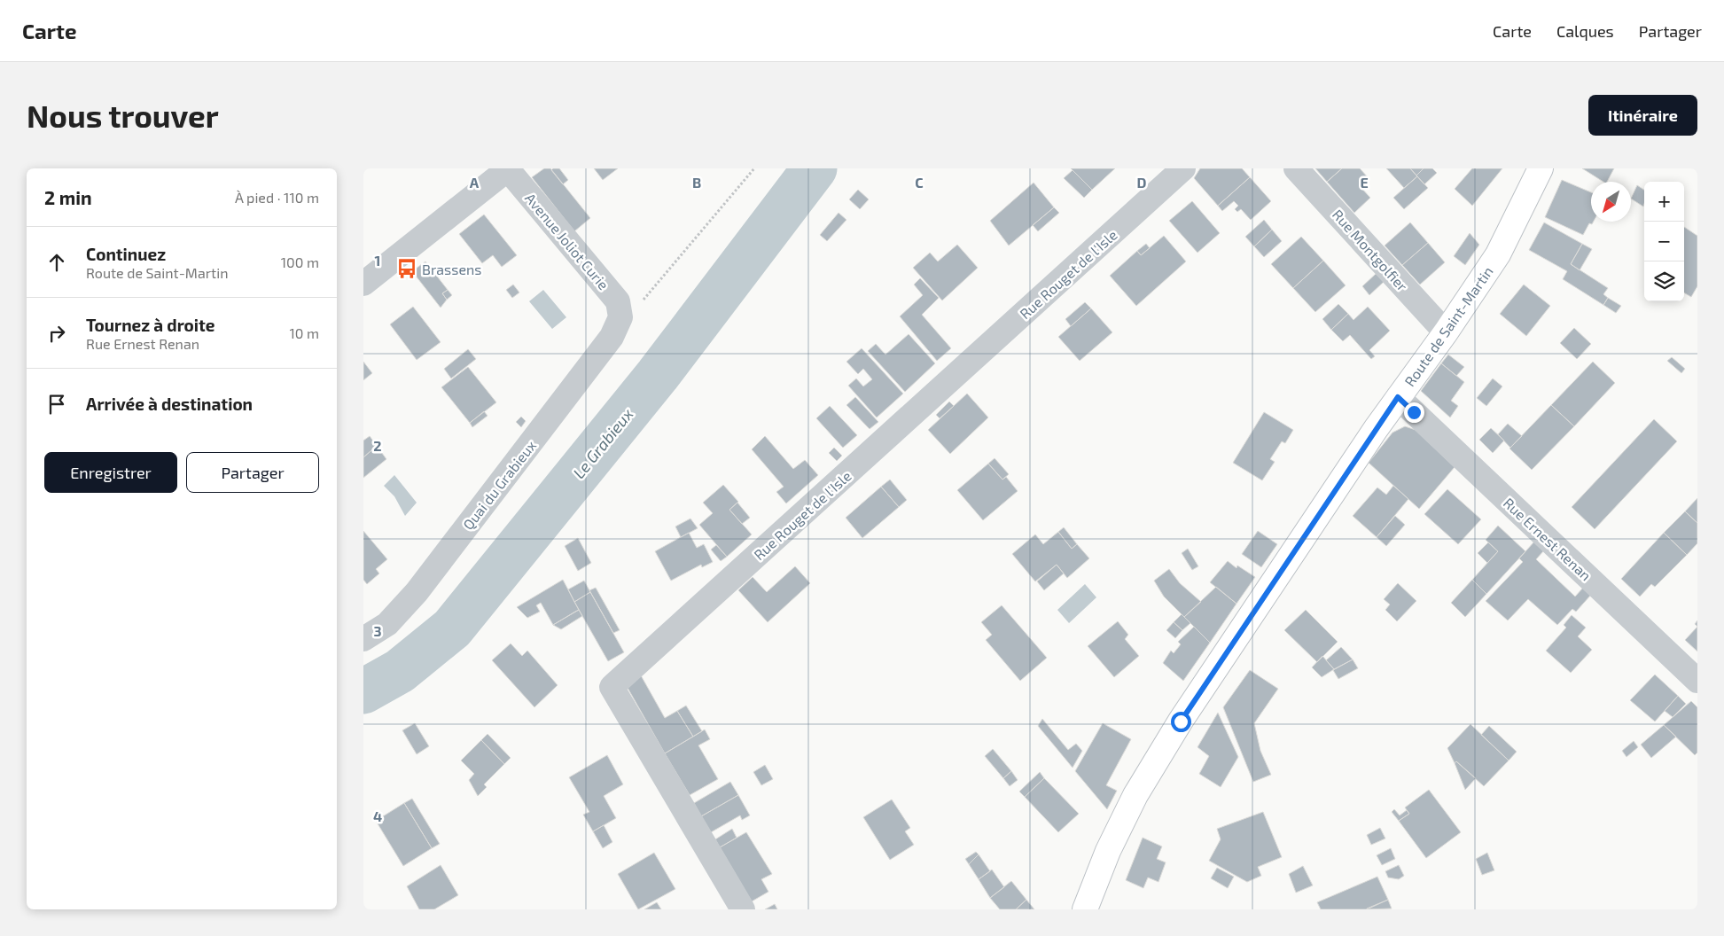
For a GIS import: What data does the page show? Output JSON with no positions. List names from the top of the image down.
{
  "streets": {
    "main road": ["Route de Saint-Martin"],
    "street": [
      "Avenue Joliot Curie",
      "Rue Montgolfier",
      "Rue Rouget de l'Isle",
      "Quai du Grabieux",
      "Rue Ernest Renan"
    ]
  },
  "crossings": [
    ["Avenue Joliot Curie", "Quai du Grabieux"],
    ["Rue Montgolfier", "Route de Saint-Martin"],
    ["Route de Saint-Martin", "Rue Ernest Renan"]
  ],
  "water": ["Le Grabieux"],
  "places": {
    "bus stop": ["Brassens"]
  },
  "north": "bottom left",
  "page": {
    "header": "Carte",
    "nav": ["Carte", "Calques", "Partager"],
    "buttons": [
      "Itinéraire",
      ["Enregistrer", "Partager"]
    ],
    "title": "Nous trouver",
    "heading": ["2 min", "À pied · 110 m"],
    "map_buttons": ["+", "−"],
    "list": [
      ["Continuez", "Route de Saint-Martin", "100 m"],
      ["Tournez à droite", "Rue Ernest Renan", "10 m"],
      "Arrivée à destination"
    ]
  },
  "grid": {
    "columns": [
      "A",
      "B",
      "C",
      "D",
      "E"
    ],
    "rows": [
      "1",
      "2",
      "3",
      "4"
    ]
  }
}
